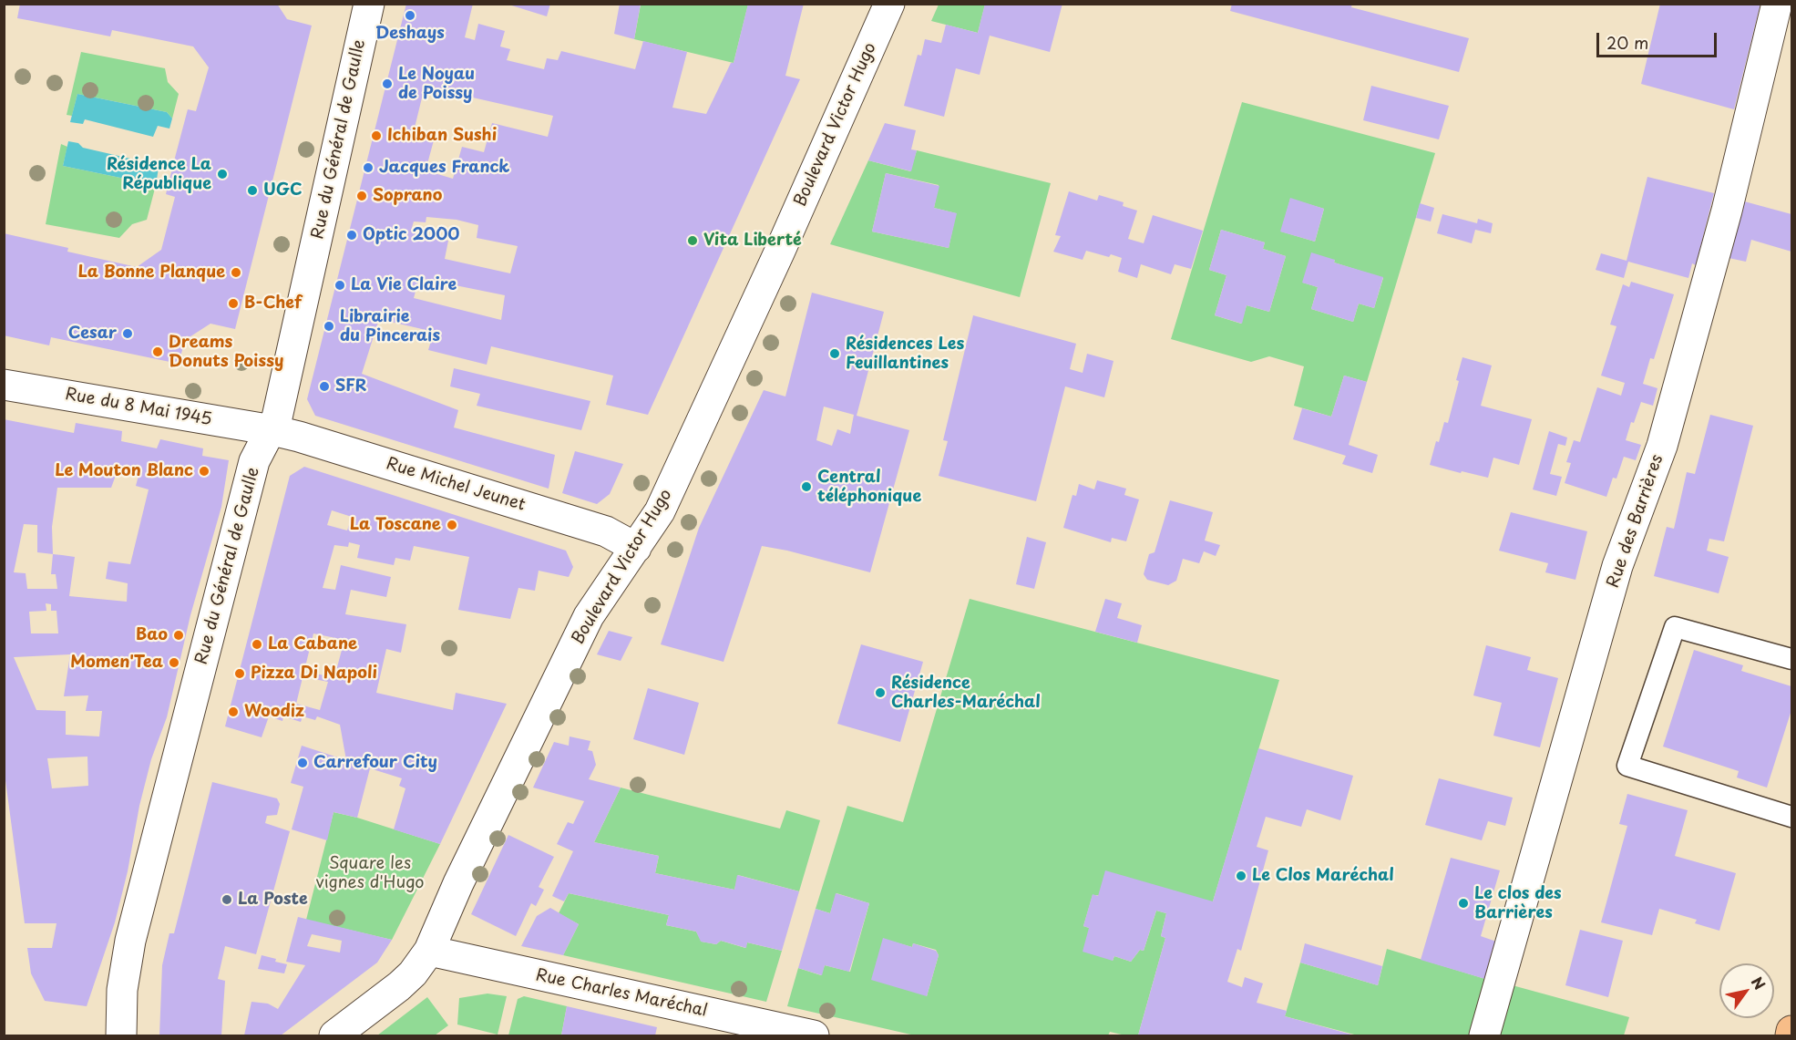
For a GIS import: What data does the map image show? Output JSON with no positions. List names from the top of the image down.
{
  "streets": {
    "street": [
      "Boulevard Victor Hugo",
      "Rue du Général de Gaulle",
      "Rue du 8 Mai 1945",
      "Rue Michel Jeunet",
      "Rue des Barrières",
      "Rue Charles Maréchal"
    ]
  },
  "crossings": [
    ["Boulevard Victor Hugo", "Rue Michel Jeunet"],
    ["Boulevard Victor Hugo", "Rue Charles Maréchal"],
    ["Rue du Général de Gaulle", "Rue du 8 Mai 1945"],
    ["Rue du Général de Gaulle", "Rue Michel Jeunet"],
    ["Rue du 8 Mai 1945", "Rue Michel Jeunet"]
  ],
  "parks": ["Square les vignes d'Hugo"],
  "places": [
    "Deshays",
    "Le Noyau de Poissy",
    "Ichiban Sushi",
    "Jacques Franck",
    "Résidence La République",
    "UGC",
    "Soprano",
    "Optic 2000",
    "Vita Liberté",
    "La Bonne Planque",
    "La Vie Claire",
    "B-Chef",
    "Librairie du Pincerais",
    "Cesar",
    "Dreams Donuts Poissy",
    "Résidences Les Feuillantines",
    "SFR",
    "Le Mouton Blanc",
    "Central téléphonique",
    "La Toscane",
    "Bao",
    "La Cabane",
    "Momen'Tea",
    "Pizza Di Napoli",
    "Résidence Charles-Maréchal",
    "Woodiz",
    "Carrefour City",
    "Le Clos Maréchal",
    "La Poste",
    "Le clos des Barrières"
  ],
  "scale_bar": "20 m",
  "north": "top right"
}
